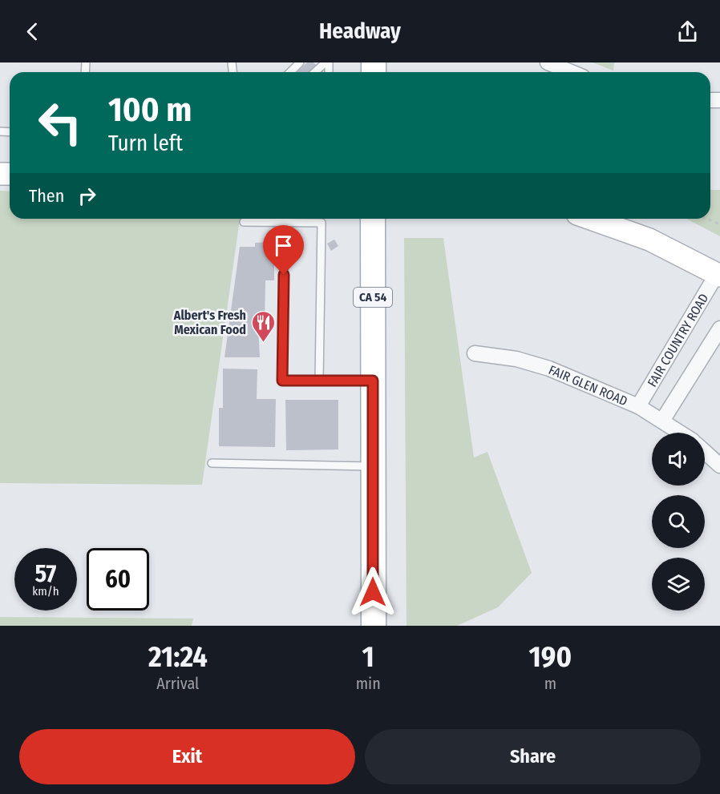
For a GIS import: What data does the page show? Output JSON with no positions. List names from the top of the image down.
{
  "streets": {
    "main road": ["CA 54"],
    "street": ["FAIR COUNTRY ROAD", "FAIR GLEN ROAD"]
  },
  "crossings": [
    ["FAIR COUNTRY ROAD", "FAIR GLEN ROAD"]
  ],
  "places": {
    "restaurant": ["Albert's Fresh Mexican Food"]
  },
  "page": {
    "header": "Headway",
    "turn": ["100 m", "Turn left"],
    "then": "Then",
    "speed": "57 km/h",
    "limit": "60",
    "eta": [
      "21:24",
      "Arrival",
      "1",
      "min",
      "190",
      "m"
    ],
    "buttons": ["Exit", "Share"]
  }
}
